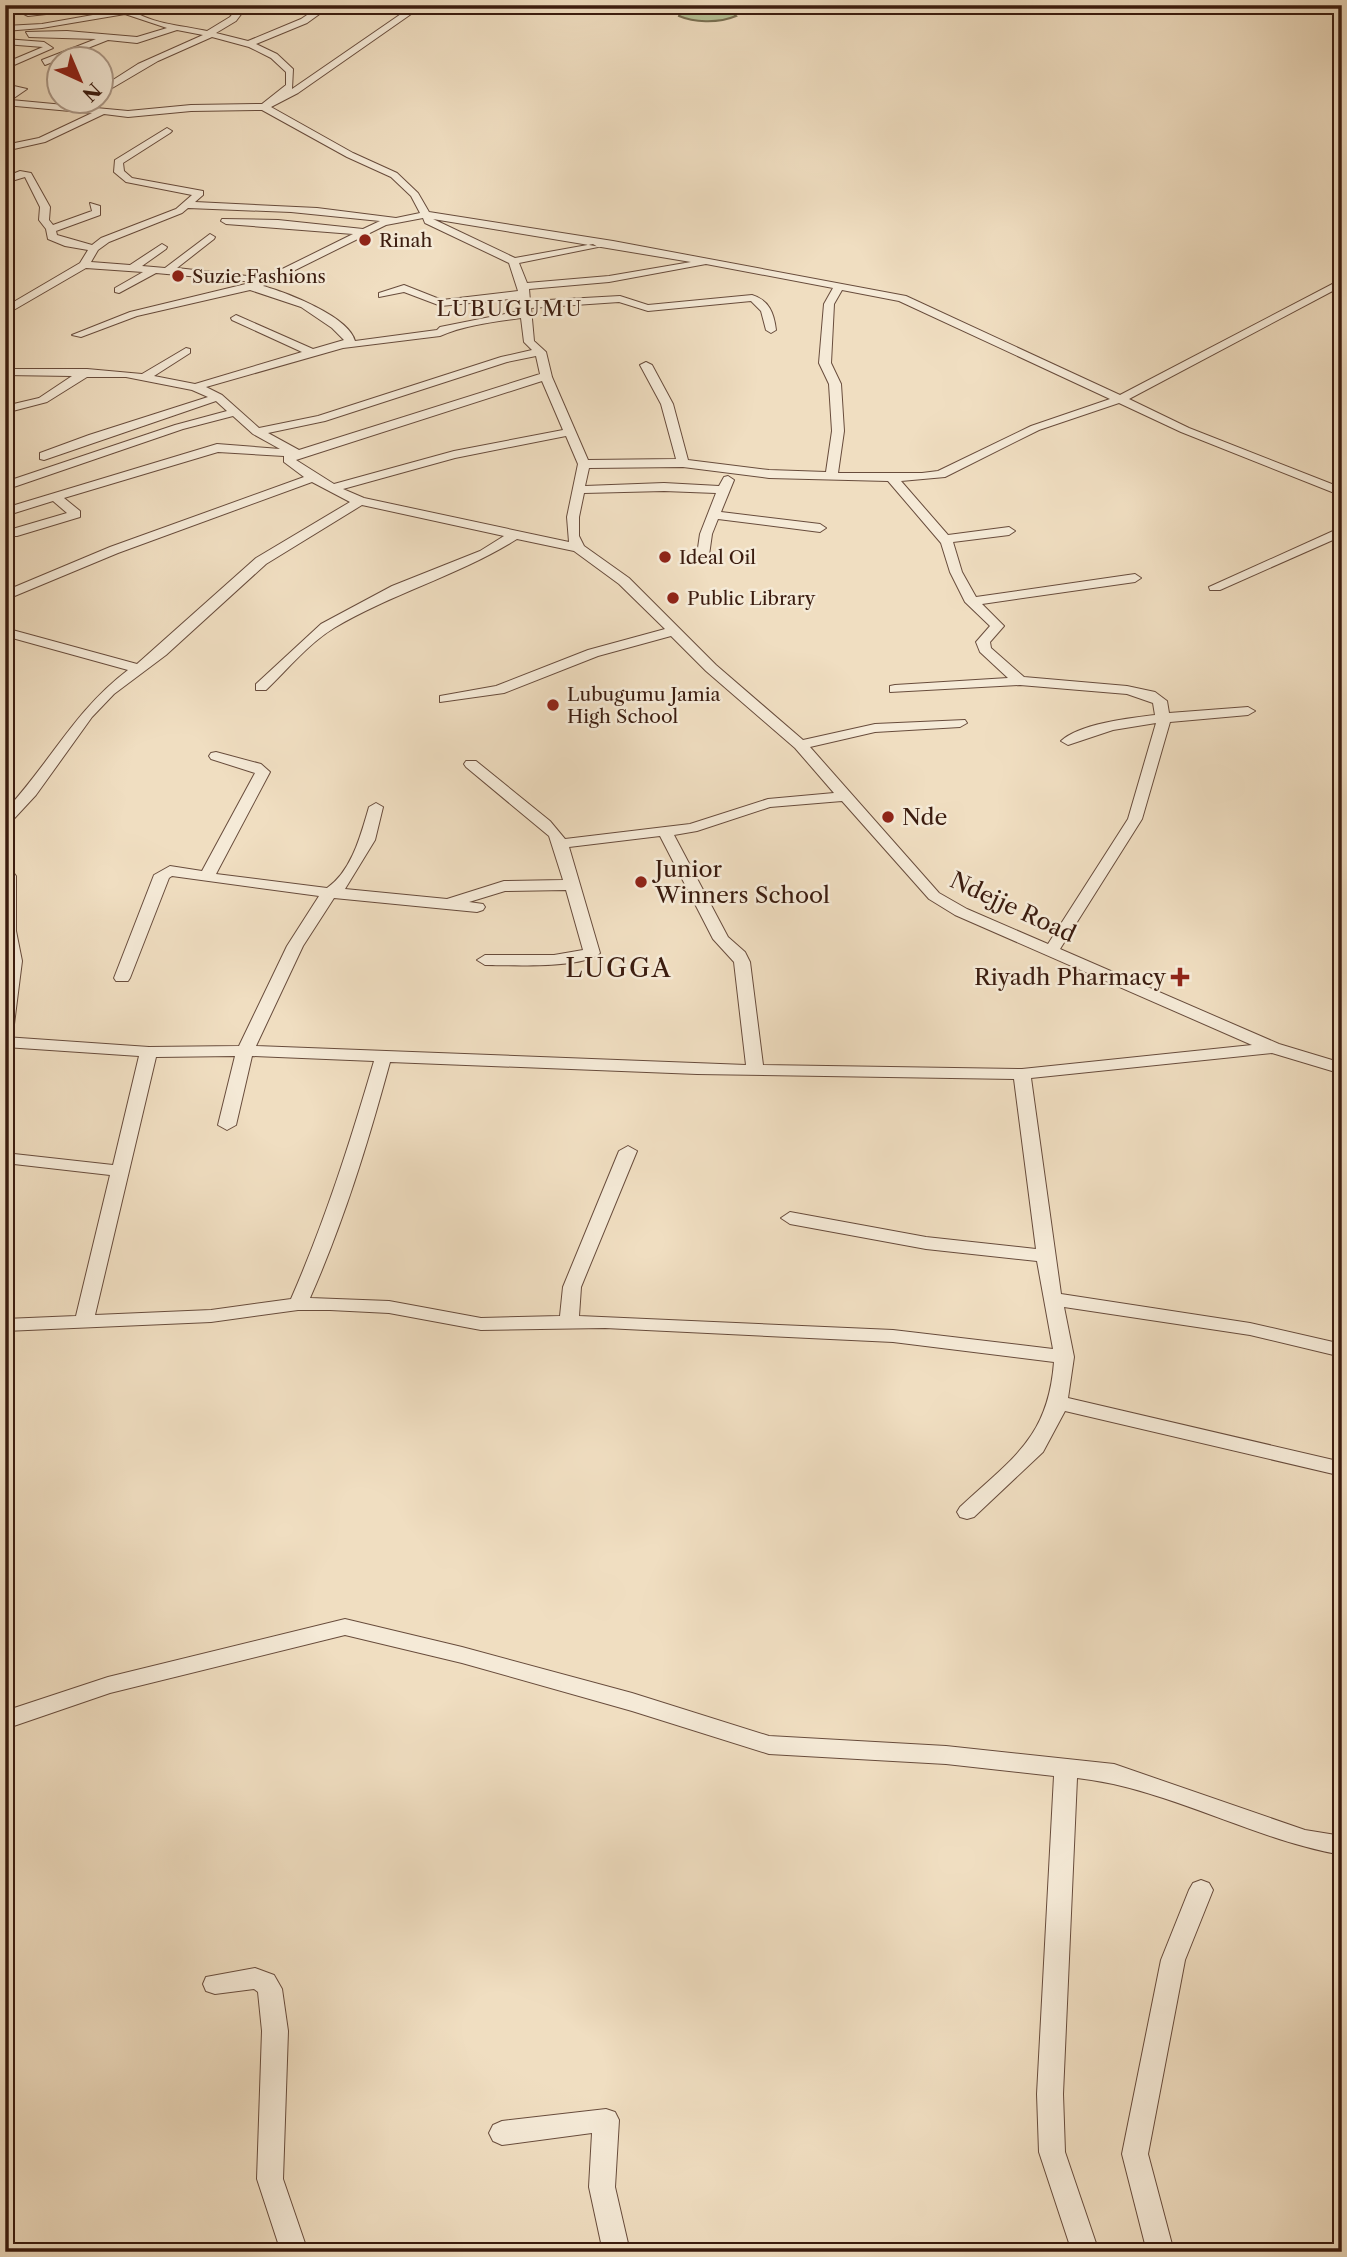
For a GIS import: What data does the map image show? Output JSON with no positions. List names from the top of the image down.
{
  "streets": {
    "street": ["Ndejje Road"]
  },
  "districts": ["LUBUGUMU", "LUGGA"],
  "places": {
    "other": [
      "Rinah",
      "Suzie Fashions",
      "Ideal Oil",
      "Public Library",
      "Lubugumu Jamia High School",
      "Nde",
      "Junior Winners School"
    ],
    "health": ["Riyadh Pharmacy"]
  },
  "north": "bottom right"
}
